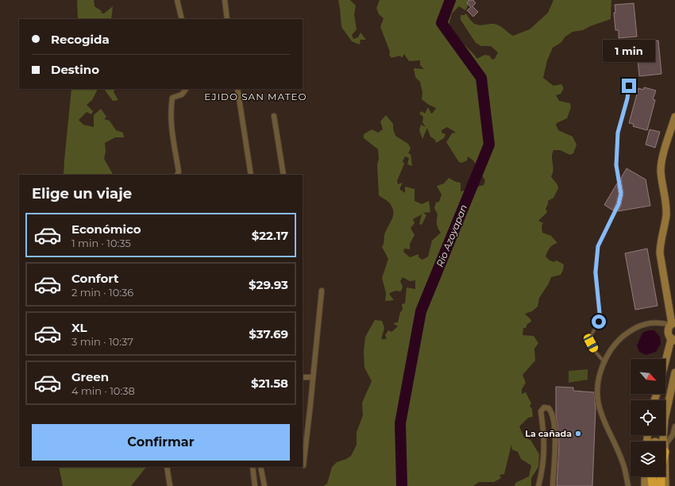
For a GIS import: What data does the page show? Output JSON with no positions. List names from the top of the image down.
{
  "districts": ["EJIDO SAN MATEO"],
  "water": ["Rio Azoyapan"],
  "places": ["La cañada"],
  "north": "bottom right",
  "page": {
    "banner": ["Recogida", "Destino"],
    "bubble": "1 min",
    "heading": "Elige un viaje",
    "list": [
      {
        "name": "Económico",
        "note": "1 min · 10:35",
        "value": "$22.17"
      },
      {
        "name": "Confort",
        "note": "2 min · 10:36",
        "value": "$29.93"
      },
      {
        "name": "XL",
        "note": "3 min · 10:37",
        "value": "$37.69"
      },
      {
        "name": "Green",
        "note": "4 min · 10:38",
        "value": "$21.58"
      }
    ],
    "buttons": "Confirmar"
  }
}
